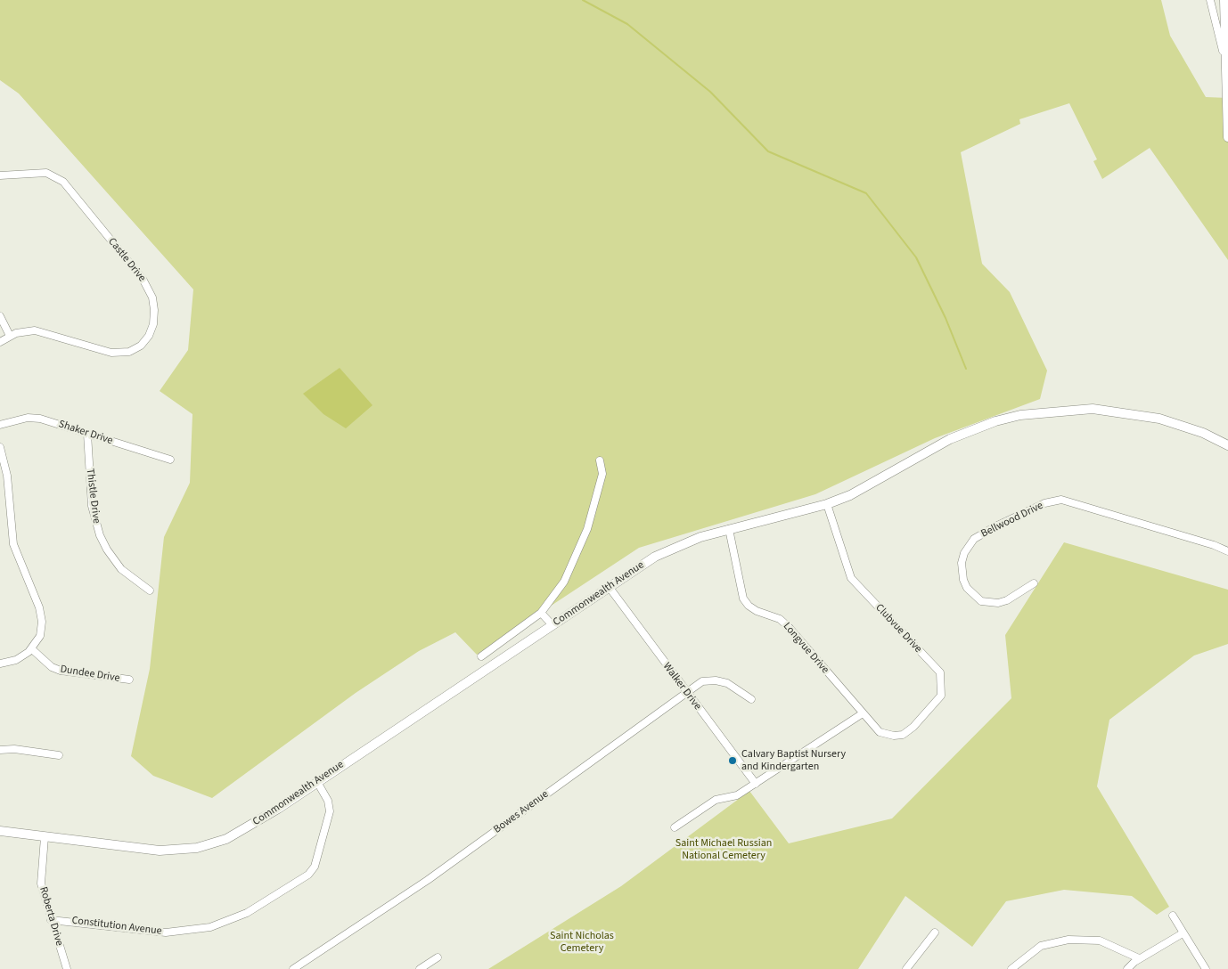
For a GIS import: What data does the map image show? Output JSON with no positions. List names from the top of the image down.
{
  "streets": {
    "street": [
      "Castle Drive",
      "Shaker Drive",
      "Thistle Drive",
      "Bellwood Drive",
      "Commonwealth Avenue",
      "Clubvue Drive",
      "Longvue Drive",
      "Dundee Drive",
      "Walker Drive",
      "Bowes Avenue",
      "Roberta Drive",
      "Constitution Avenue"
    ]
  },
  "crossings": [
    ["Shaker Drive", "Thistle Drive"],
    ["Commonwealth Avenue", "Clubvue Drive"],
    ["Commonwealth Avenue", "Longvue Drive"],
    ["Commonwealth Avenue", "Walker Drive"],
    ["Commonwealth Avenue", "Roberta Drive"],
    ["Commonwealth Avenue", "Constitution Avenue"],
    ["Clubvue Drive", "Longvue Drive"],
    ["Walker Drive", "Bowes Avenue"],
    ["Roberta Drive", "Constitution Avenue"]
  ],
  "parks": ["Saint Michael Russian National Cemetery", "Saint Nicholas Cemetery"],
  "places": ["Calvary Baptist Nursery and Kindergarten"]
}
